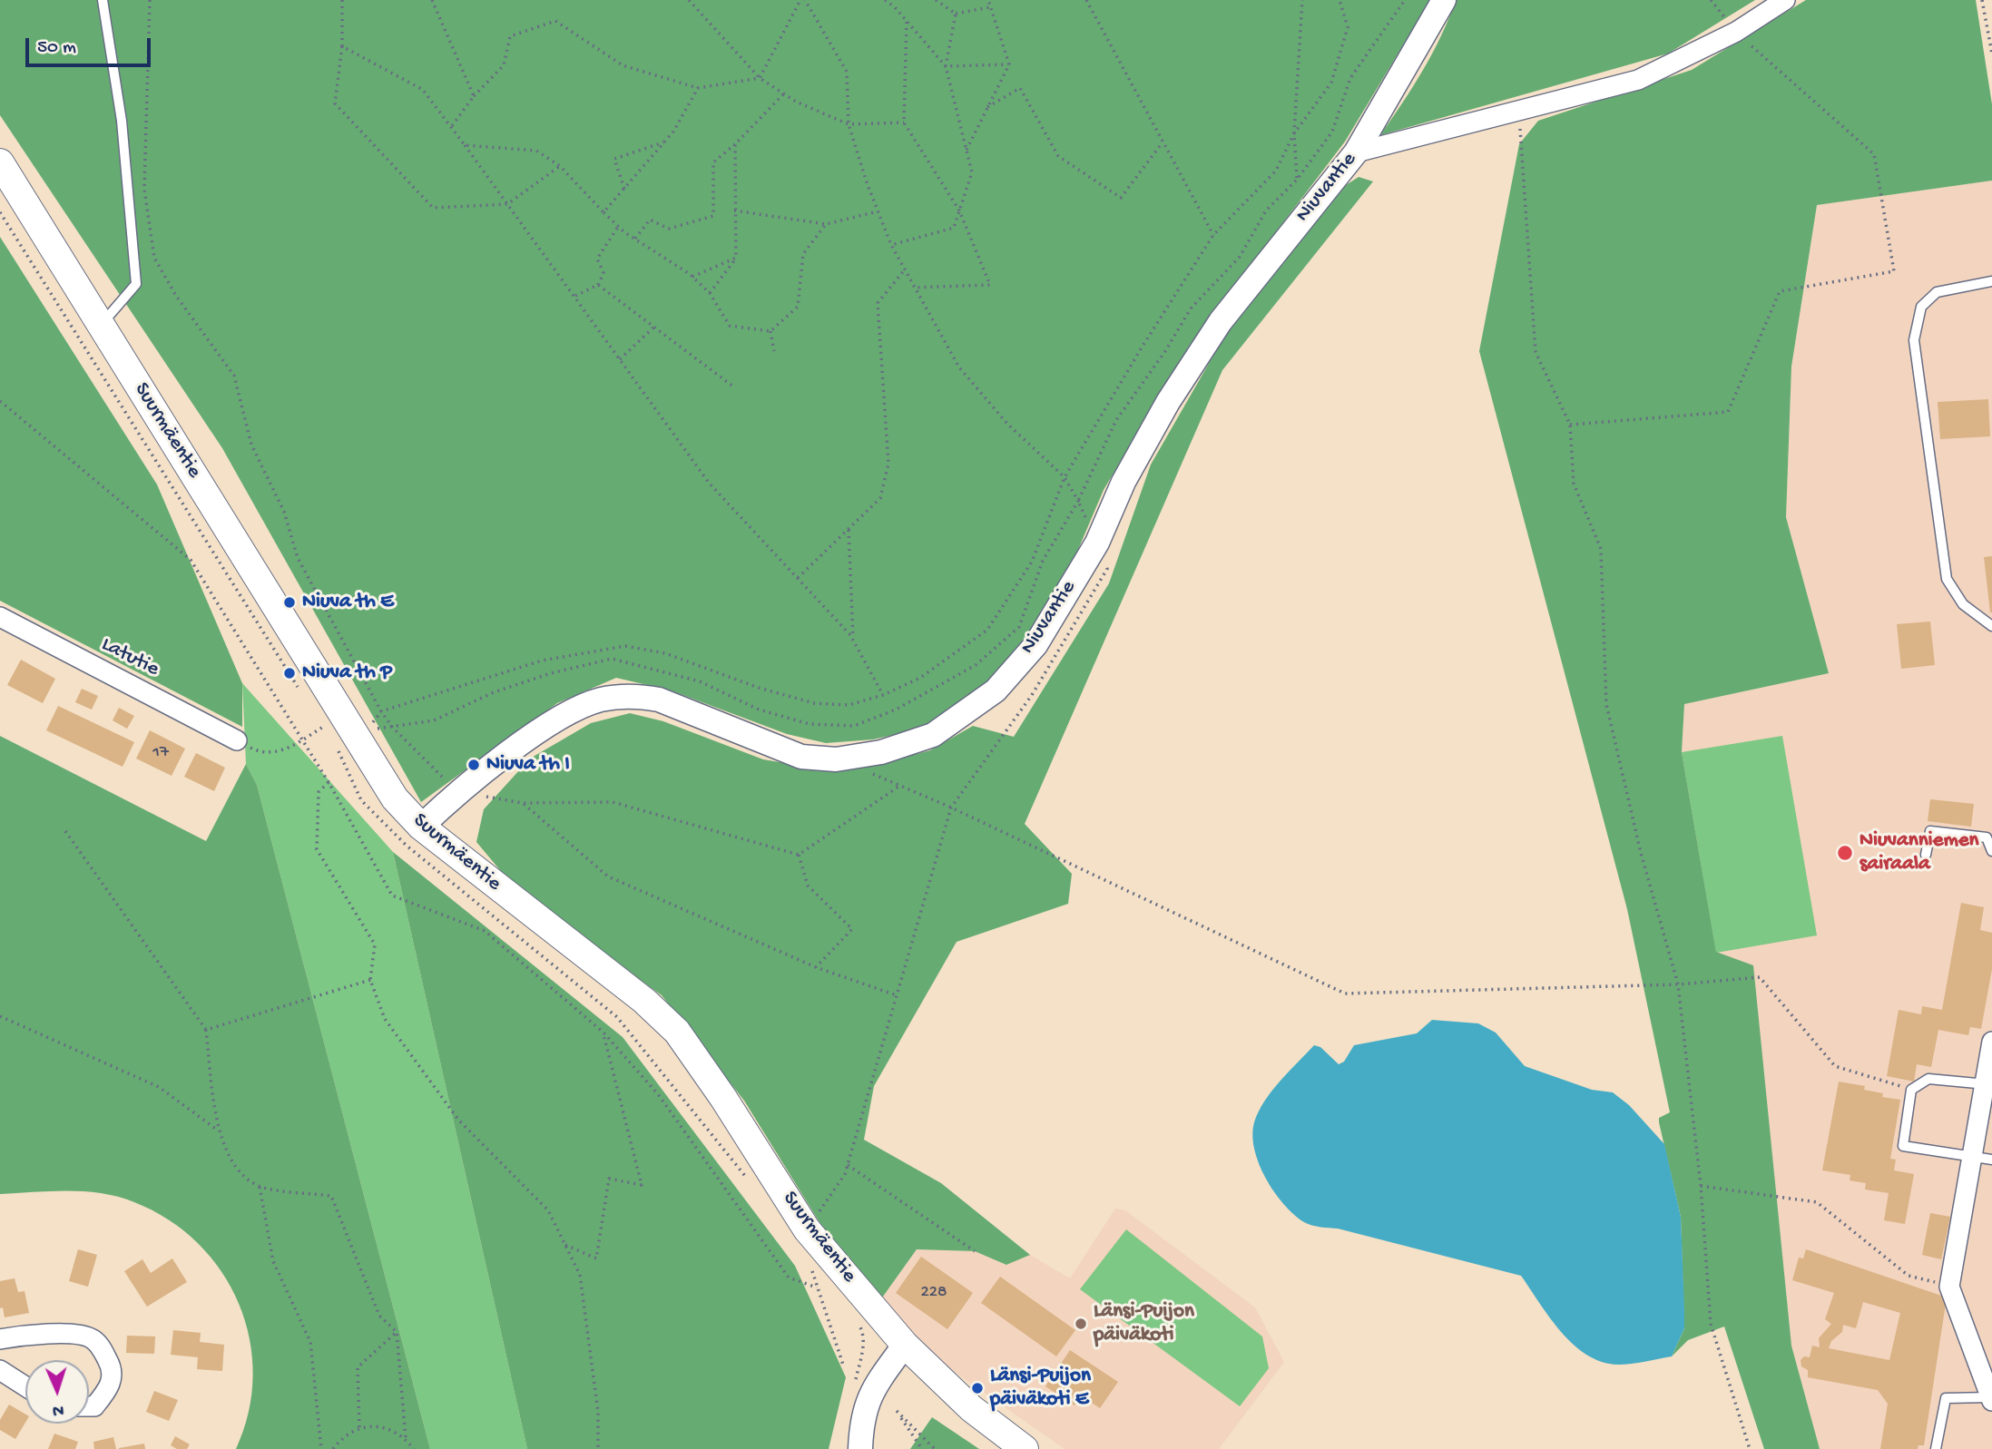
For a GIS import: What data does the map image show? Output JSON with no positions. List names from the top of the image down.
{
  "streets": {
    "main road": ["Suurmäentie"],
    "street": ["Niuvantie", "Latutie"]
  },
  "crossings": [
    ["Niuvantie", "Suurmäentie"]
  ],
  "places": [
    "Niuva th E",
    "Niuva th P",
    "Niuva th I",
    "Niuvanniemen sairaala",
    "Länsi-Puijon päiväkoti",
    "Länsi-Puijon päiväkoti E"
  ],
  "house_numbers": ["17", "228"],
  "scale_bar": "50 m",
  "north": "bottom"
}
